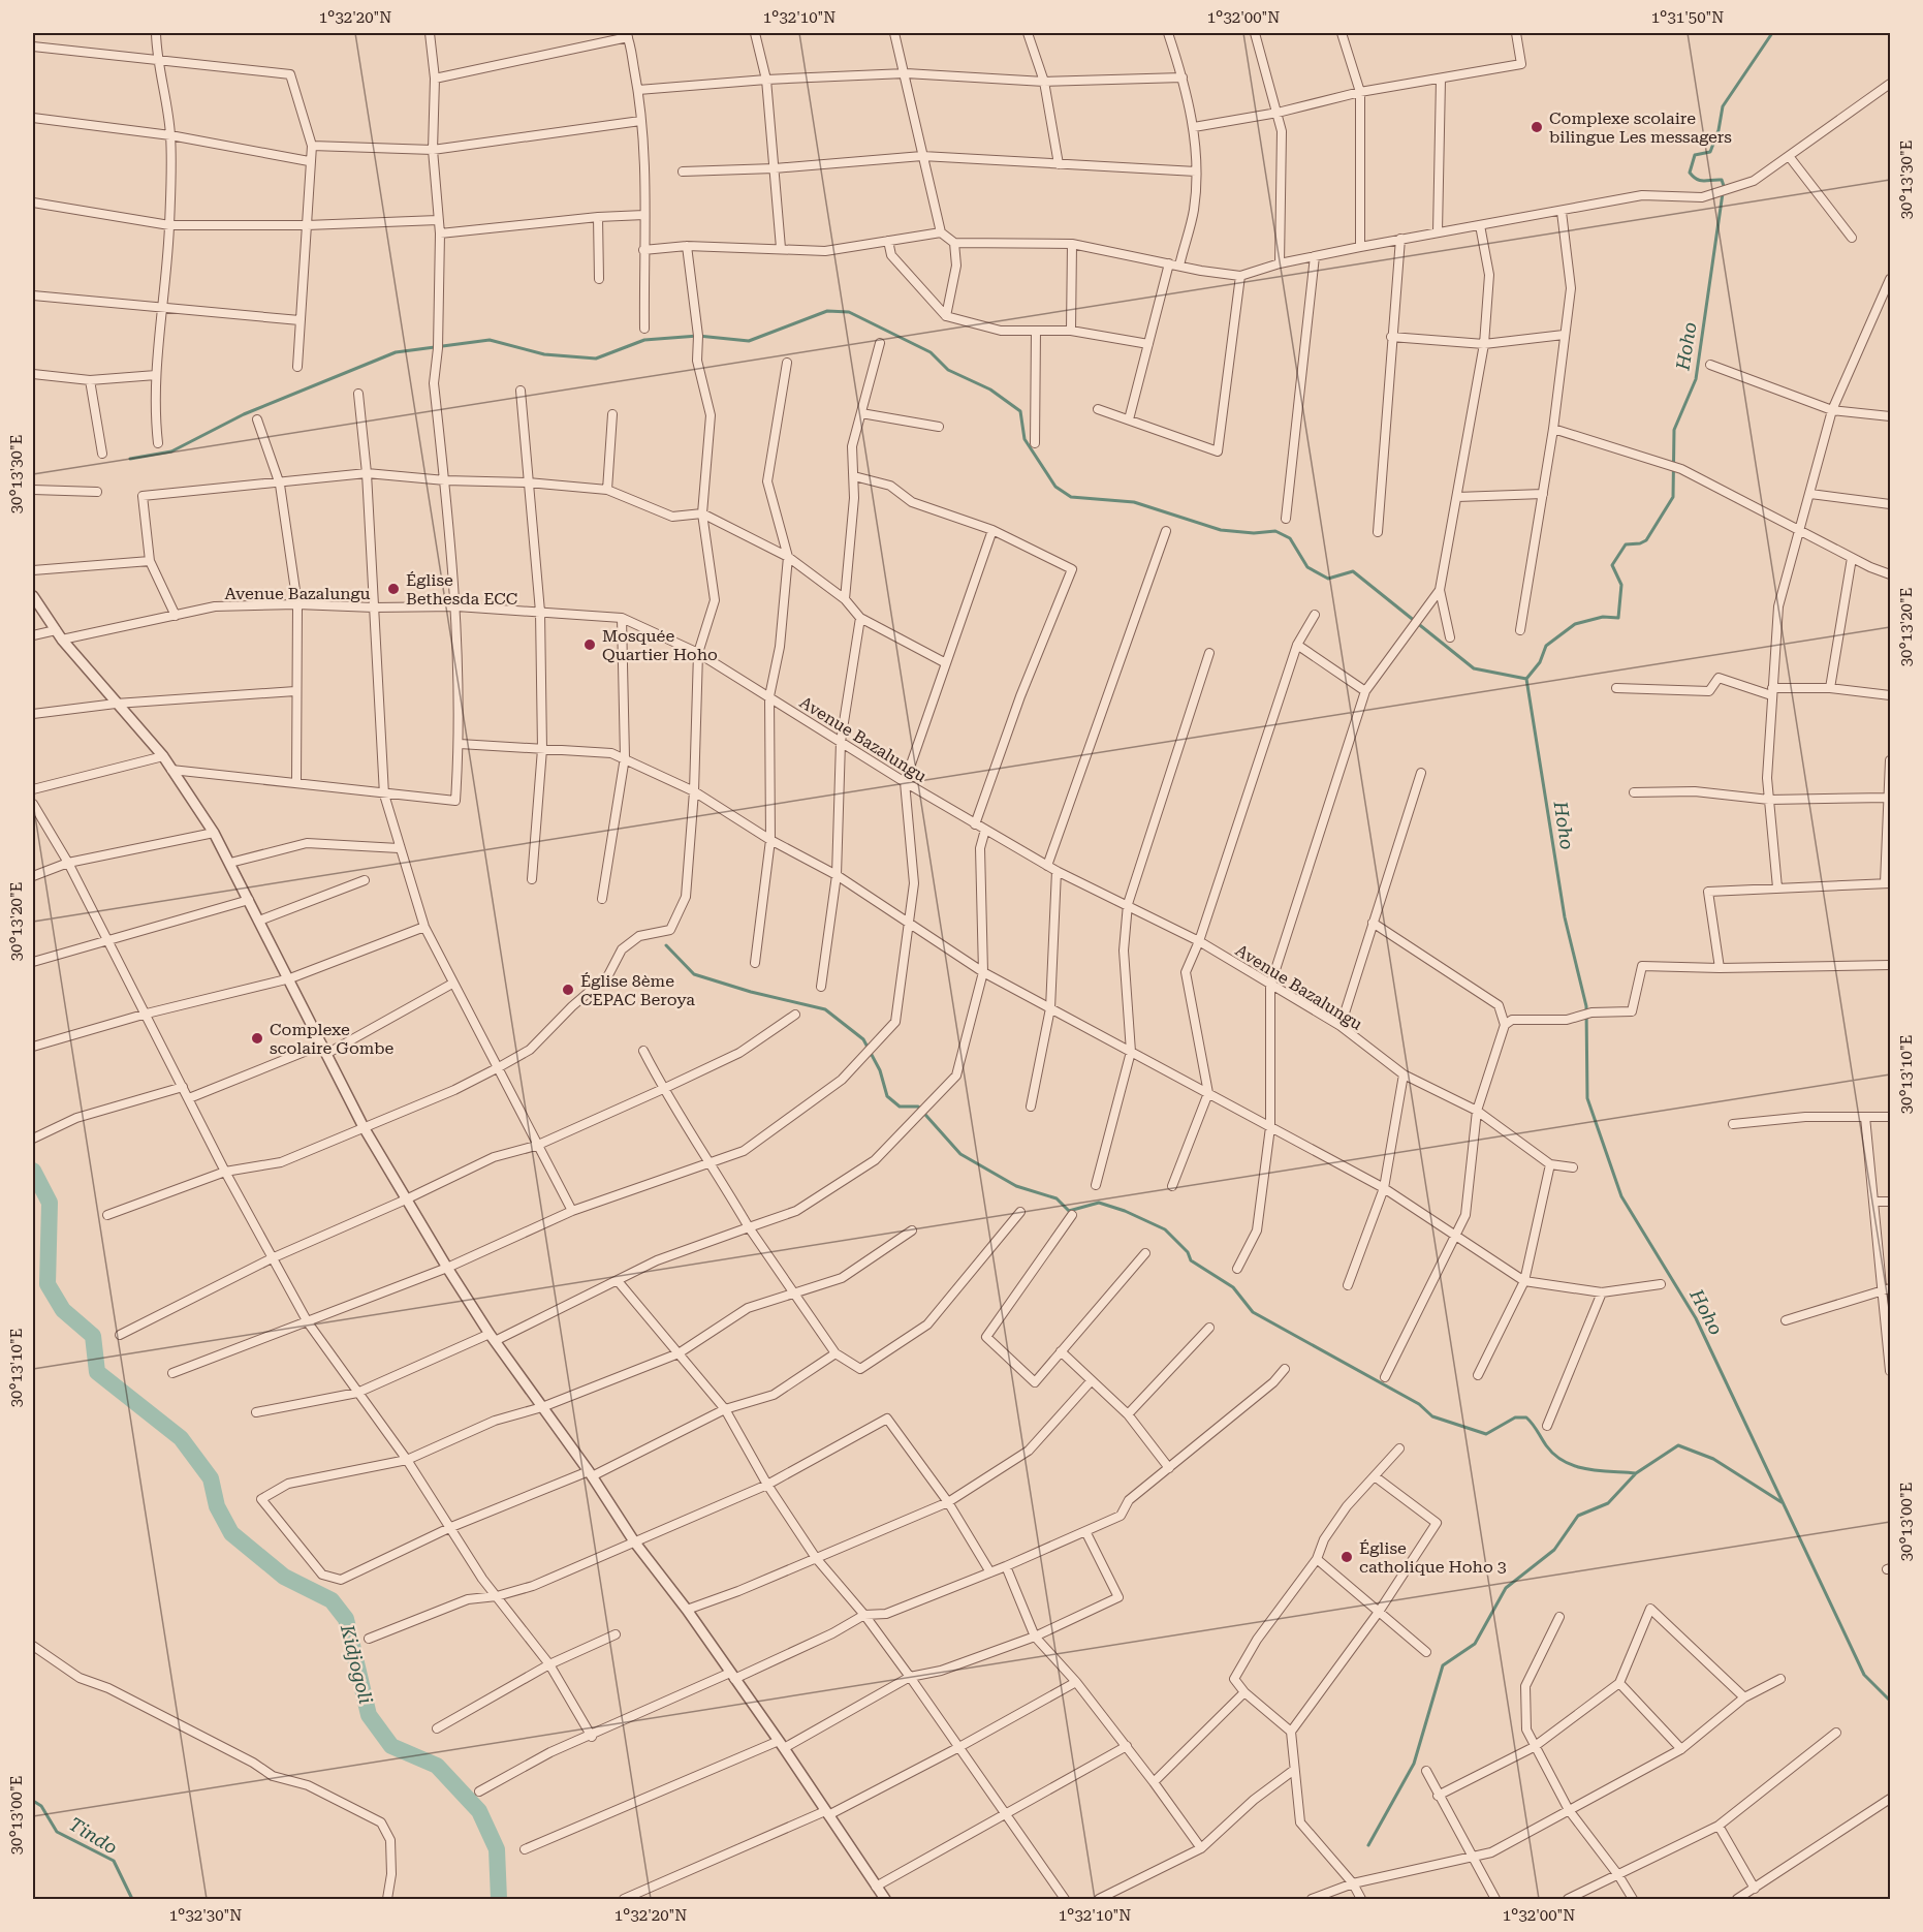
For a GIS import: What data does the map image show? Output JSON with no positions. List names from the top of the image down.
{
  "streets": {
    "street": ["Avenue Bazalungu"]
  },
  "water": ["Hoho", "Kidjogoli", "Tindo"],
  "places": [
    "Complexe scolaire bilingue Les messagers",
    "Église Bethesda ECC",
    "Mosquée Quartier Hoho",
    "Église 8ème CEPAC Beroya",
    "Complexe scolaire Gombe",
    "Église catholique Hoho 3"
  ],
  "coordinates": [
    "1°32'20\"N",
    "1°32'10\"N",
    "1°32'00\"N",
    "1°31'50\"N",
    "30°13'30\"E",
    "30°13'20\"E",
    "30°13'10\"E",
    "30°13'00\"E",
    "1°32'30\"N"
  ]
}
